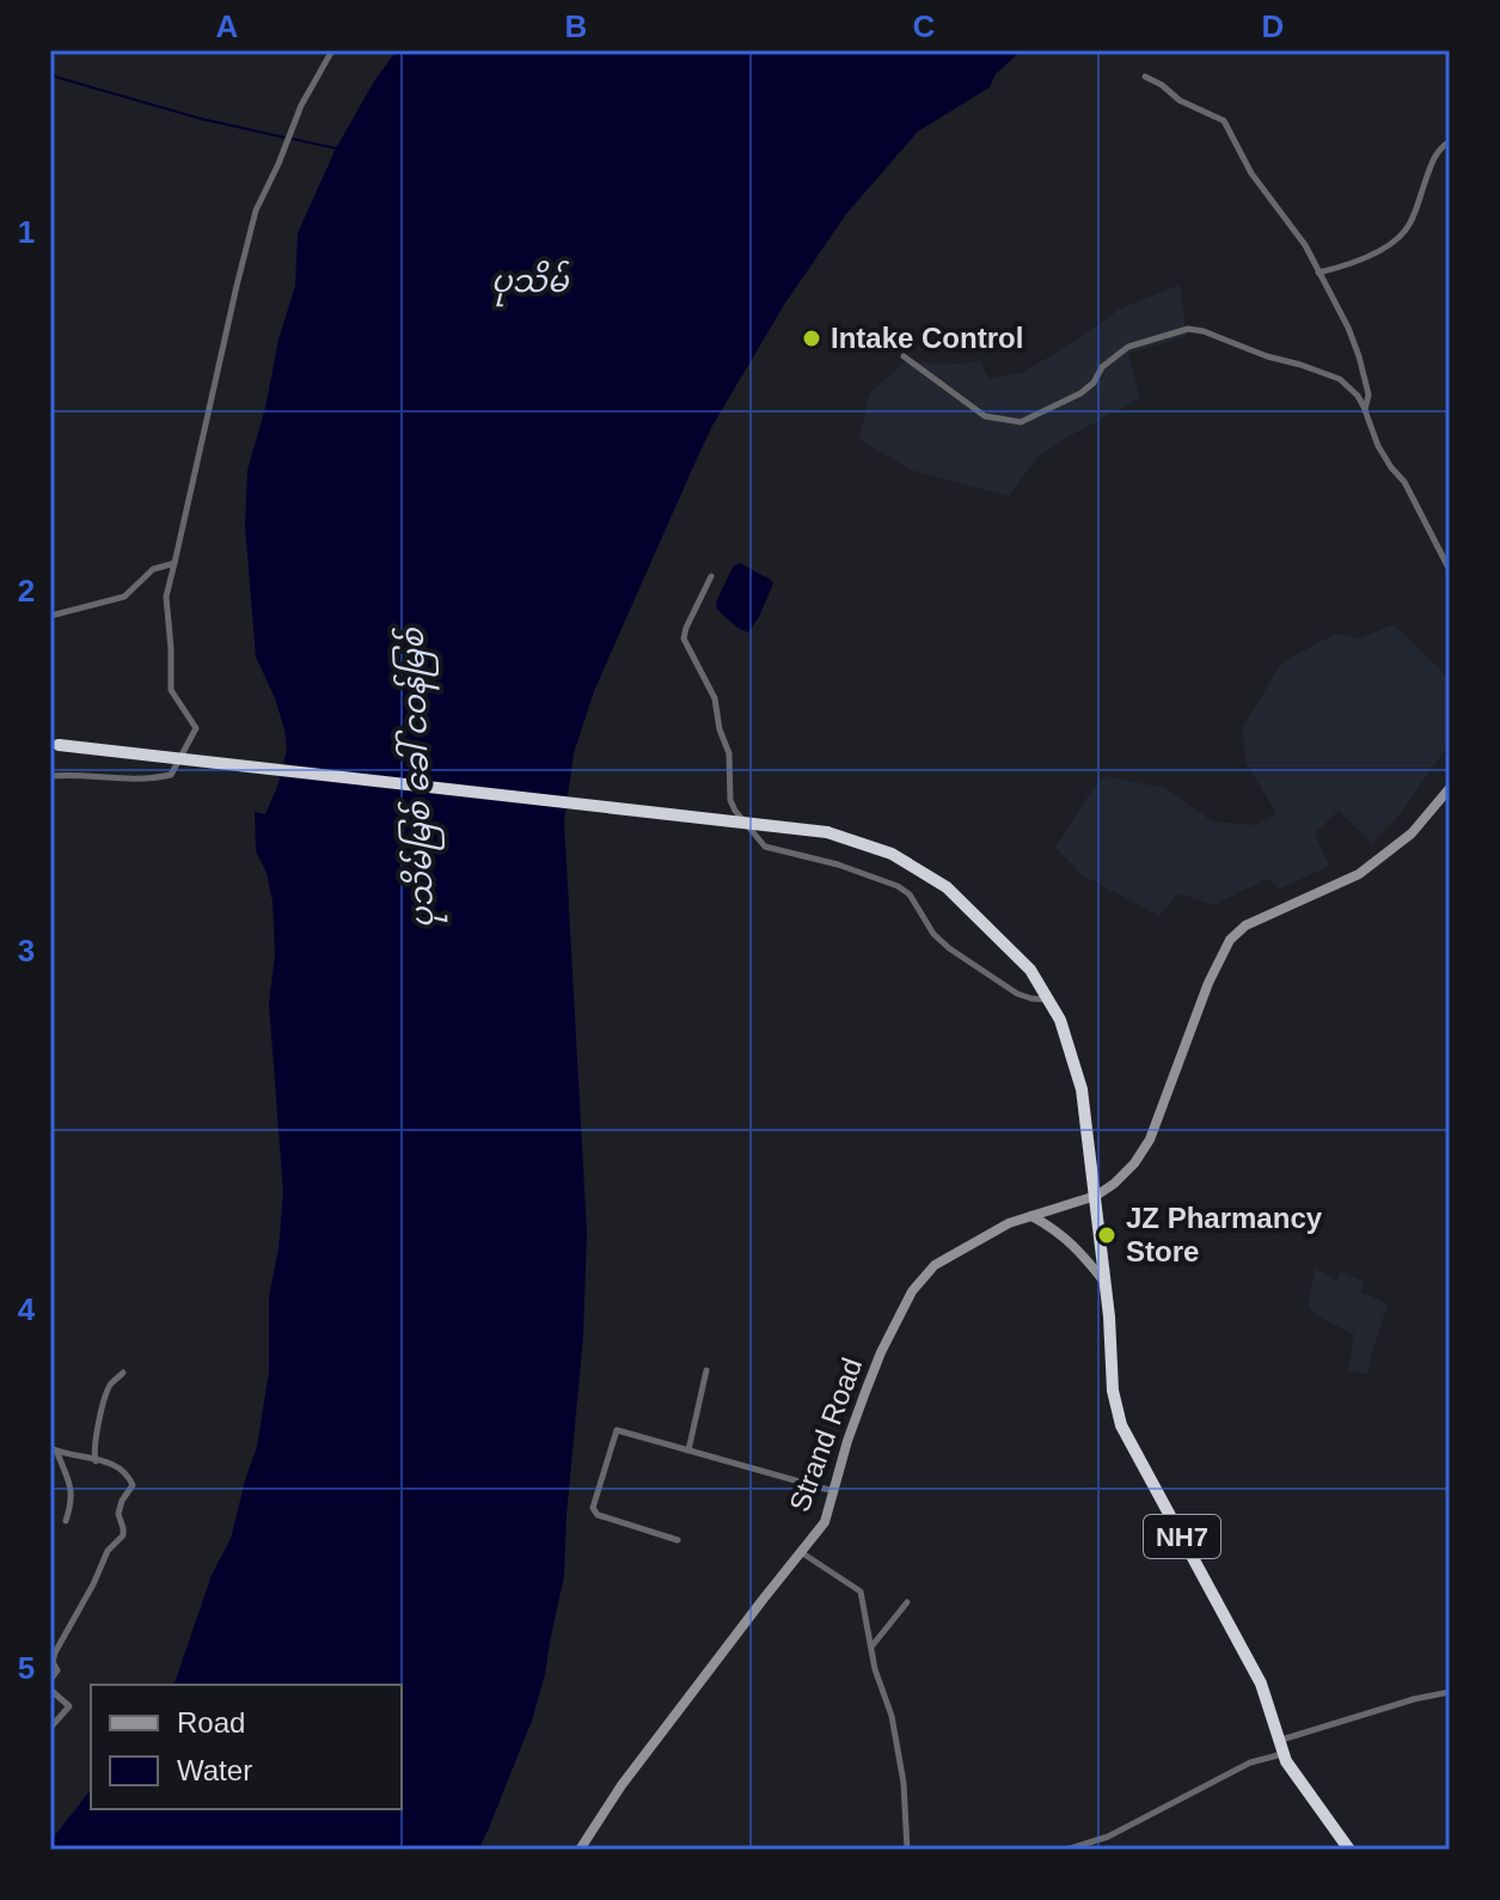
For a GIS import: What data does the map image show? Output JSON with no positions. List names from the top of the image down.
{
  "streets": {
    "highway": ["NH7"],
    "main road": ["Strand Road"]
  },
  "crossings": [
    ["Strand Road", "NH7"]
  ],
  "water": ["ပုသိမ်", "ပုသိမ်မြစ် ခေါ် ငဝန်မြစ်"],
  "places": ["Intake Control", "JZ Pharmancy Store"],
  "legend": ["Road", "Water"],
  "grid": {
    "columns": [
      "A",
      "B",
      "C",
      "D"
    ],
    "rows": [
      "1",
      "2",
      "3",
      "4",
      "5"
    ]
  }
}
